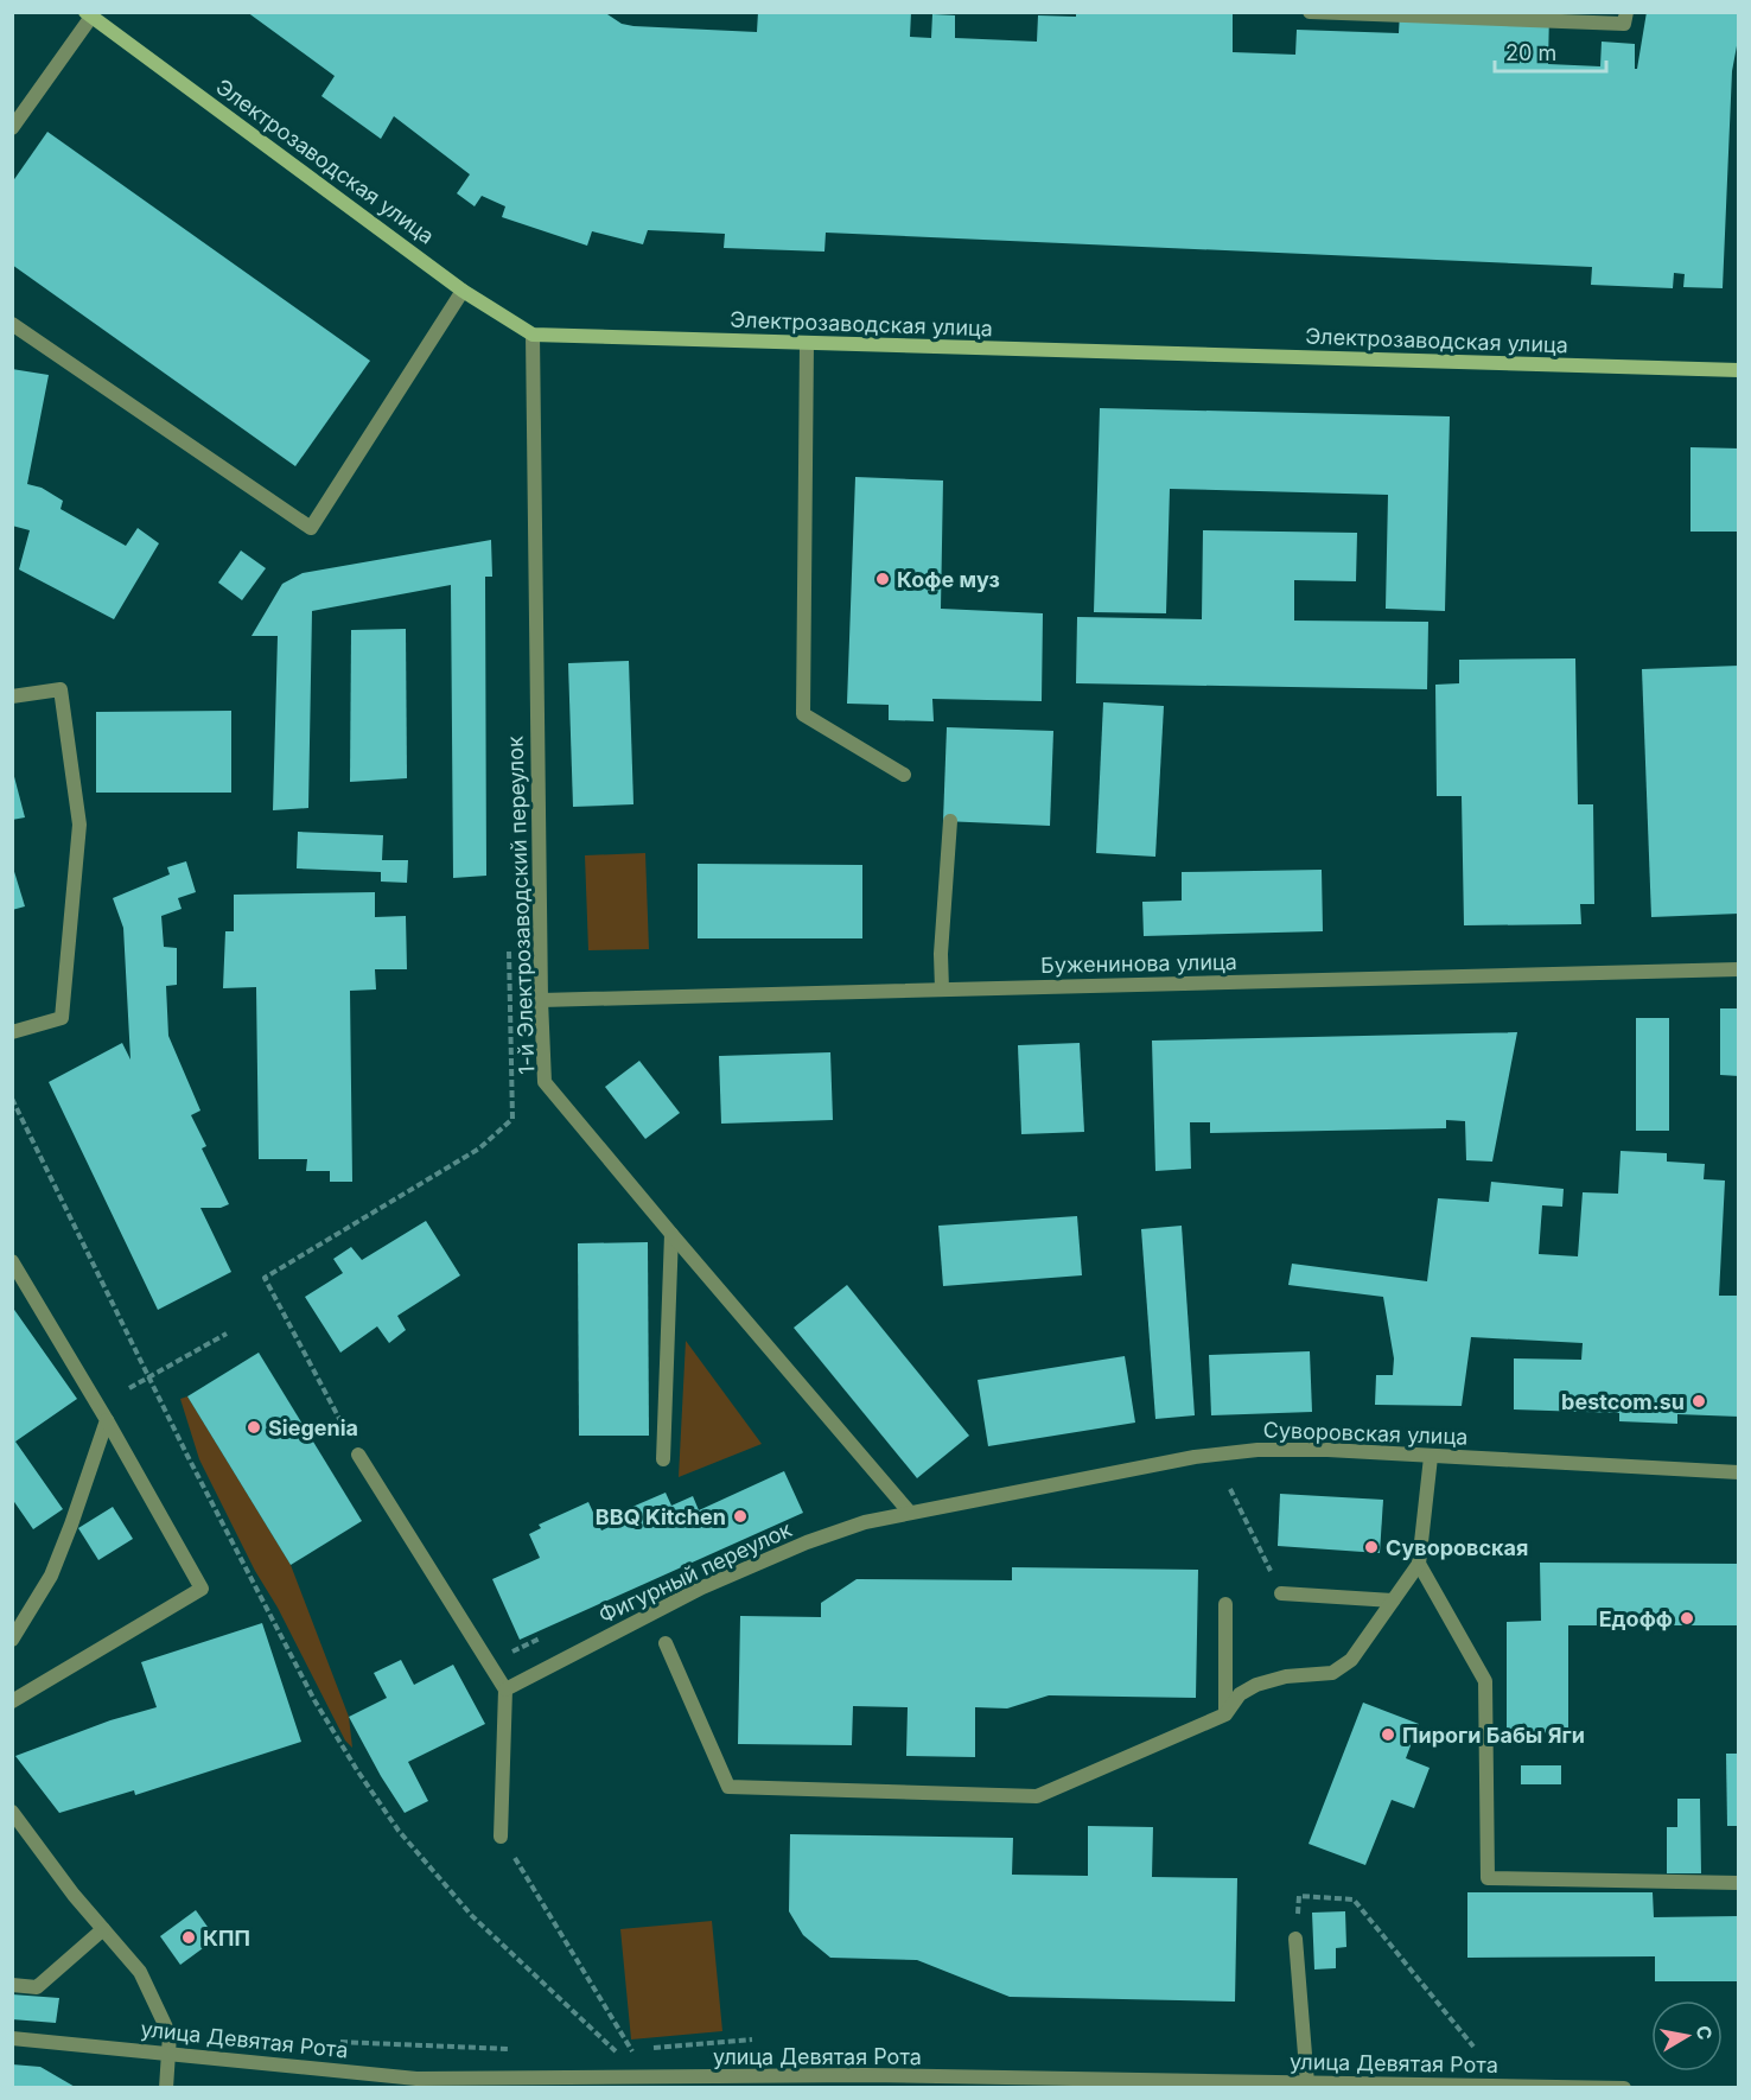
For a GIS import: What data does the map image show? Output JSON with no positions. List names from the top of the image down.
{
  "streets": {
    "street": [
      "Электрозаводская улица",
      "1-й Электрозаводский переулок",
      "Буженинова улица",
      "Суворовская улица",
      "Фигурный переулок",
      "улица Девятая Рота"
    ]
  },
  "crossings": [
    ["Электрозаводская улица", "1-й Электрозаводский переулок"],
    ["1-й Электрозаводский переулок", "Буженинова улица"],
    ["1-й Электрозаводский переулок", "Суворовская улица"],
    ["1-й Электрозаводский переулок", "Фигурный переулок"],
    ["Суворовская улица", "Фигурный переулок"]
  ],
  "places": [
    "Кофе муз",
    "bestcom.su",
    "Siegenia",
    "BBQ Kitchen",
    "Суворовская",
    "Едофф",
    "Пироги Бабы Яги",
    "КПП"
  ],
  "scale_bar": "20 m",
  "north": "right"
}
